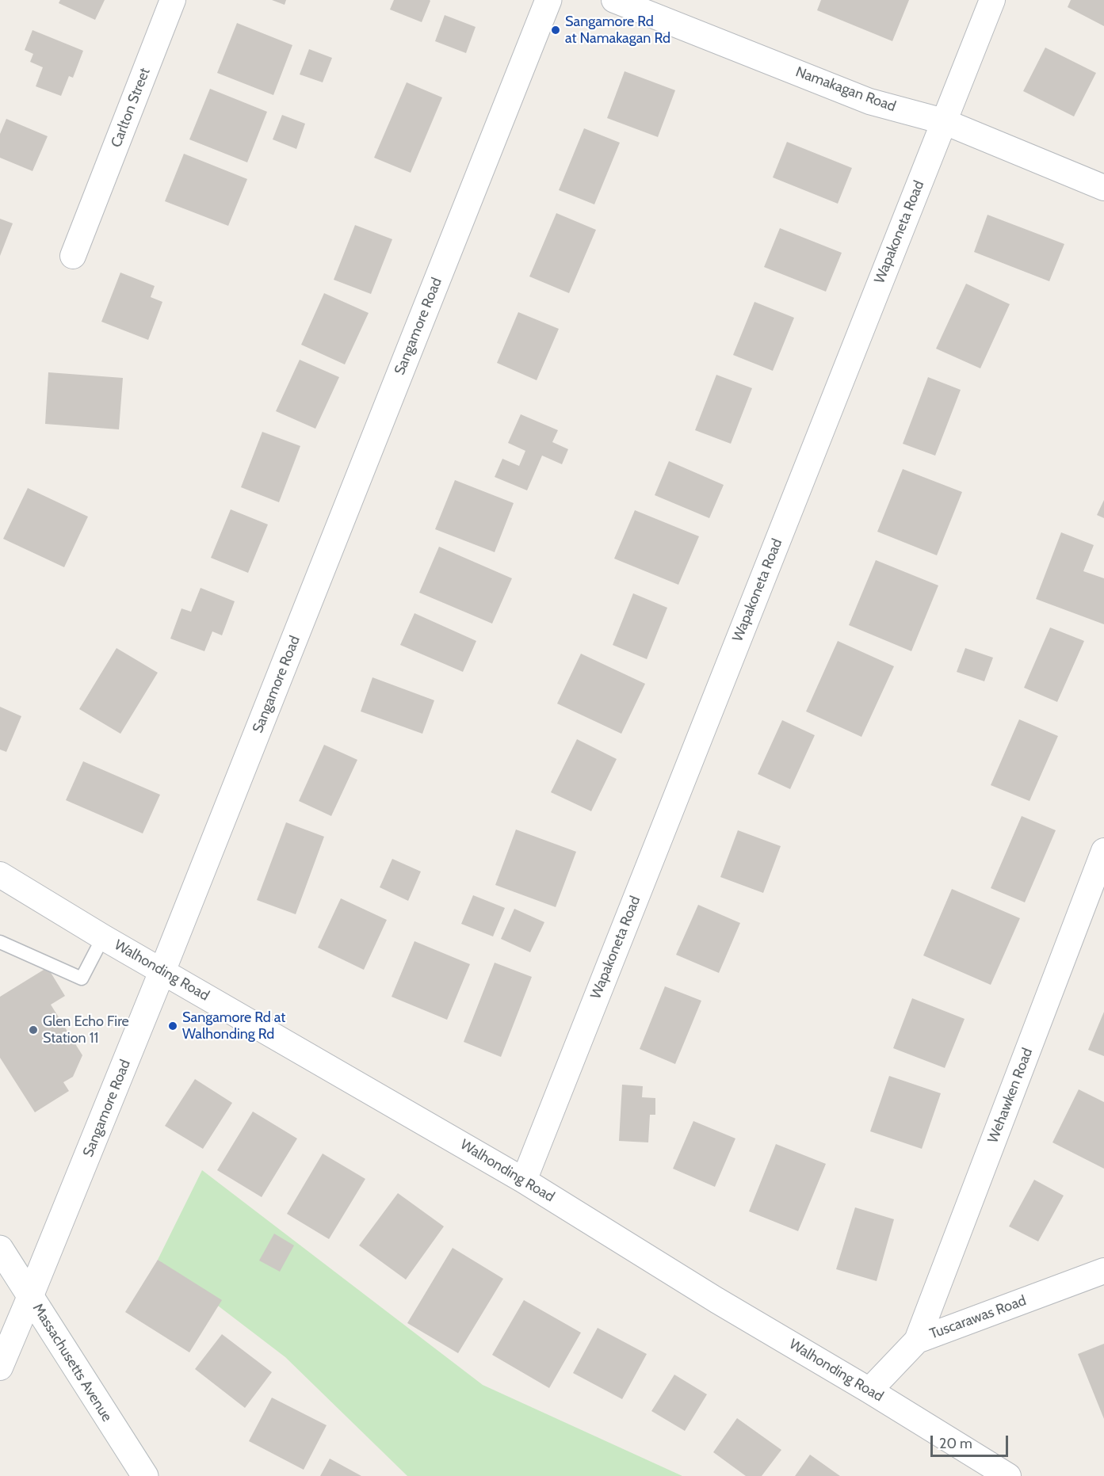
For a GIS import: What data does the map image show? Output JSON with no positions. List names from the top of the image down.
{
  "streets": {
    "street": [
      "Namakagan Road",
      "Carlton Street",
      "Wapakoneta Road",
      "Sangamore Road",
      "Walhonding Road",
      "Wehawken Road",
      "Tuscarawas Road",
      "Massachusetts Avenue"
    ]
  },
  "crossings": [
    ["Namakagan Road", "Wapakoneta Road"],
    ["Wapakoneta Road", "Walhonding Road"],
    ["Sangamore Road", "Walhonding Road"],
    ["Sangamore Road", "Massachusetts Avenue"],
    ["Walhonding Road", "Tuscarawas Road"],
    ["Wehawken Road", "Tuscarawas Road"]
  ],
  "places": ["Sangamore Rd at Namakagan Rd", "Sangamore Rd at Walhonding Rd", "Glen Echo Fire Station 11"],
  "scale_bar": "20 m"
}
